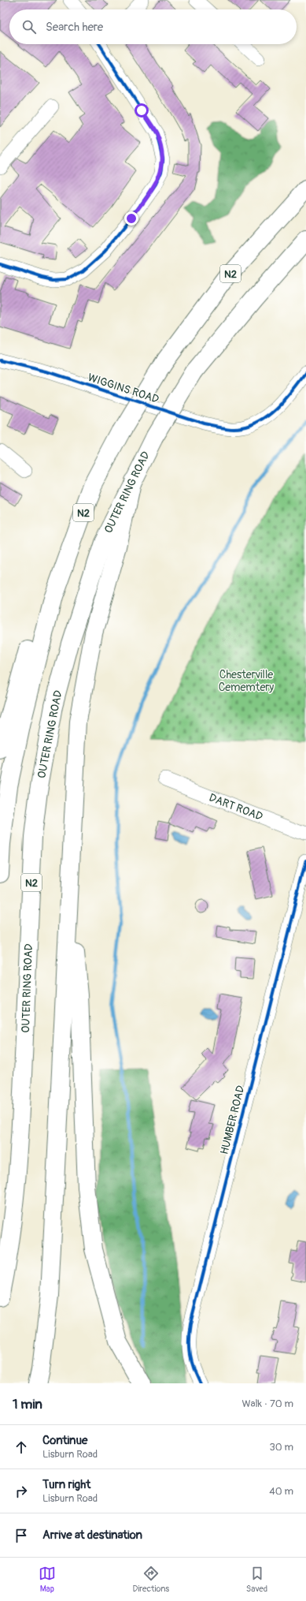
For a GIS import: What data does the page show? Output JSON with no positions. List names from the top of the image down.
{
  "streets": {
    "highway": ["N2", "OUTER RING ROAD"],
    "street": ["WIGGINS ROAD", "DART ROAD", "HUMBER ROAD"]
  },
  "parks": ["Chesterville Cememtery"],
  "page": {
    "search": "Search here",
    "heading": ["1 min", "Walk · 70 m"],
    "list": [
      ["Continue", "Lisburn Road", "30 m"],
      ["Turn right", "Lisburn Road", "40 m"],
      "Arrive at destination"
    ],
    "nav": ["Map", "Directions", "Saved"]
  }
}
